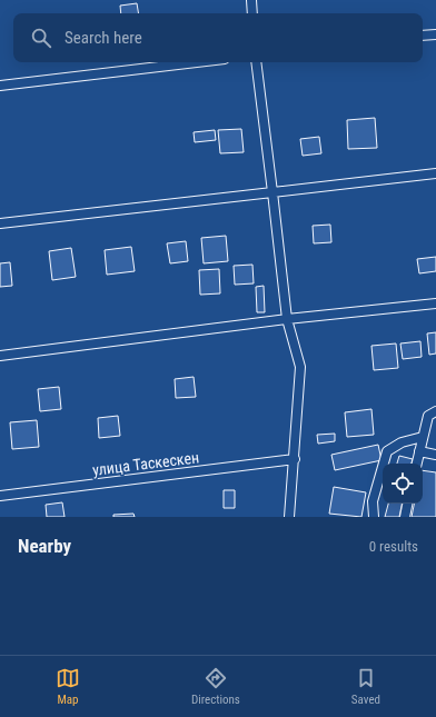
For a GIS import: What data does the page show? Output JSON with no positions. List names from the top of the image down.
{
  "streets": {
    "street": ["улица Таскескен"]
  },
  "page": {
    "search": "Search here",
    "heading": ["Nearby", "0 results"],
    "nav": ["Map", "Directions", "Saved"]
  }
}
